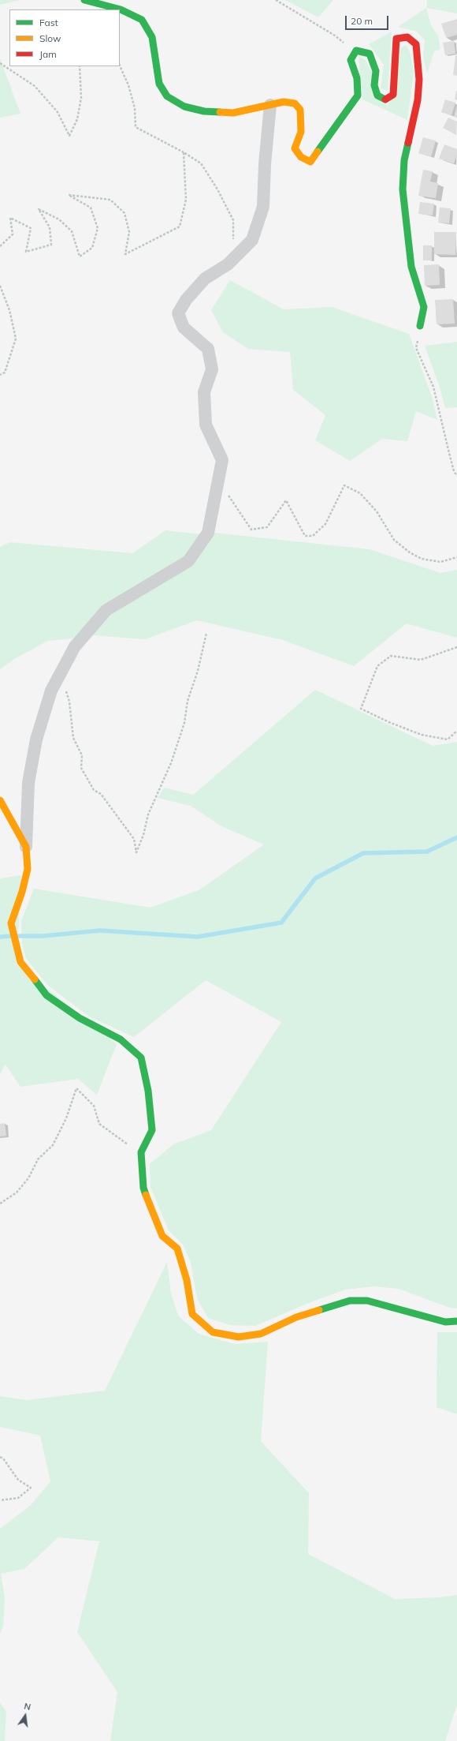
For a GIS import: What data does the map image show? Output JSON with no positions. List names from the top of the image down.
{
  "legend": ["Fast", "Slow", "Jam"],
  "scale_bar": "20 m",
  "north": "top"
}
